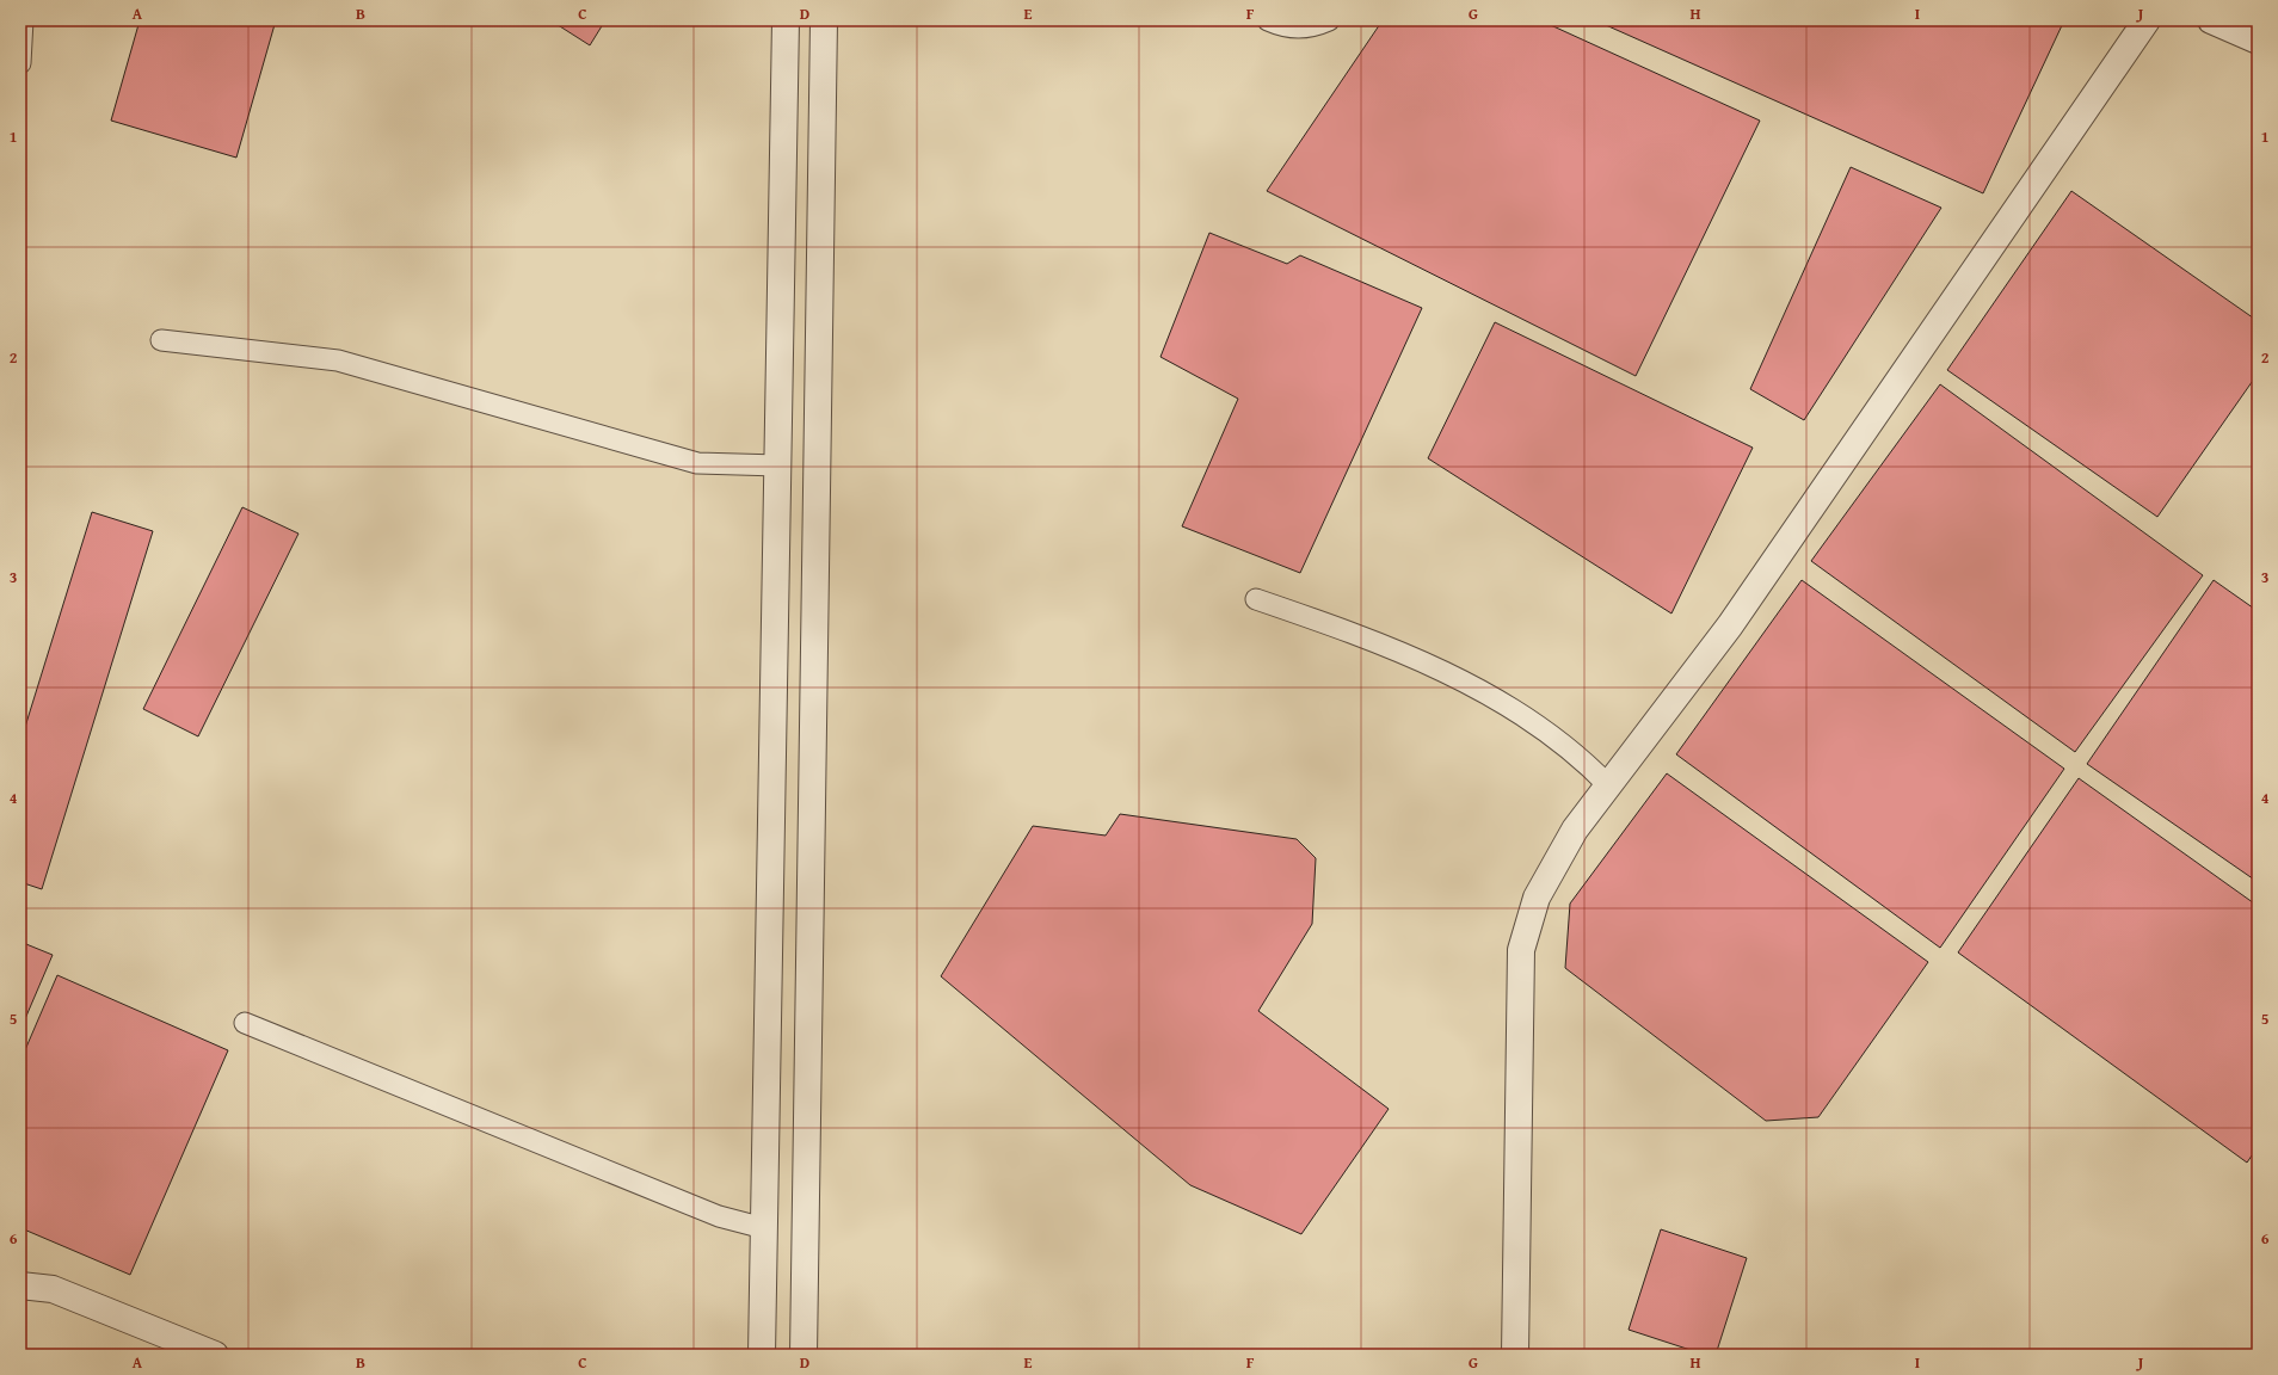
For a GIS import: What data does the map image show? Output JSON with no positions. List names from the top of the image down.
{
  "grid": {
    "columns": [
      "A",
      "B",
      "C",
      "D",
      "E",
      "F",
      "G",
      "H",
      "I",
      "J"
    ],
    "rows": [
      "1",
      "2",
      "3",
      "4",
      "5",
      "6"
    ]
  }
}
